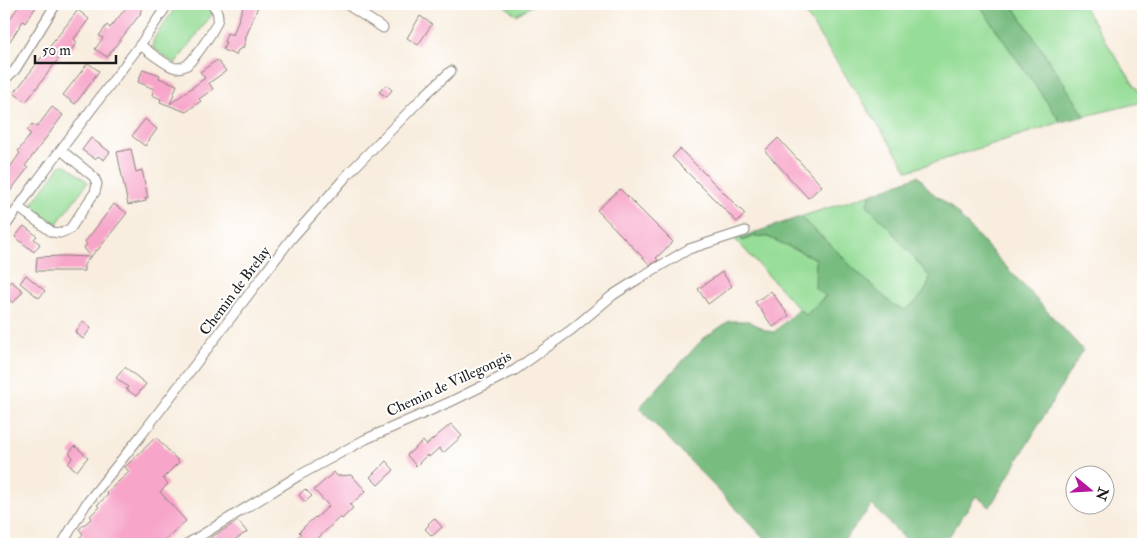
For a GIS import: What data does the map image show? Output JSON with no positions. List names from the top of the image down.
{
  "streets": {
    "street": ["Chemin de Brelay", "Chemin de Villegongis"]
  },
  "scale_bar": "50 m",
  "north": "right"
}
